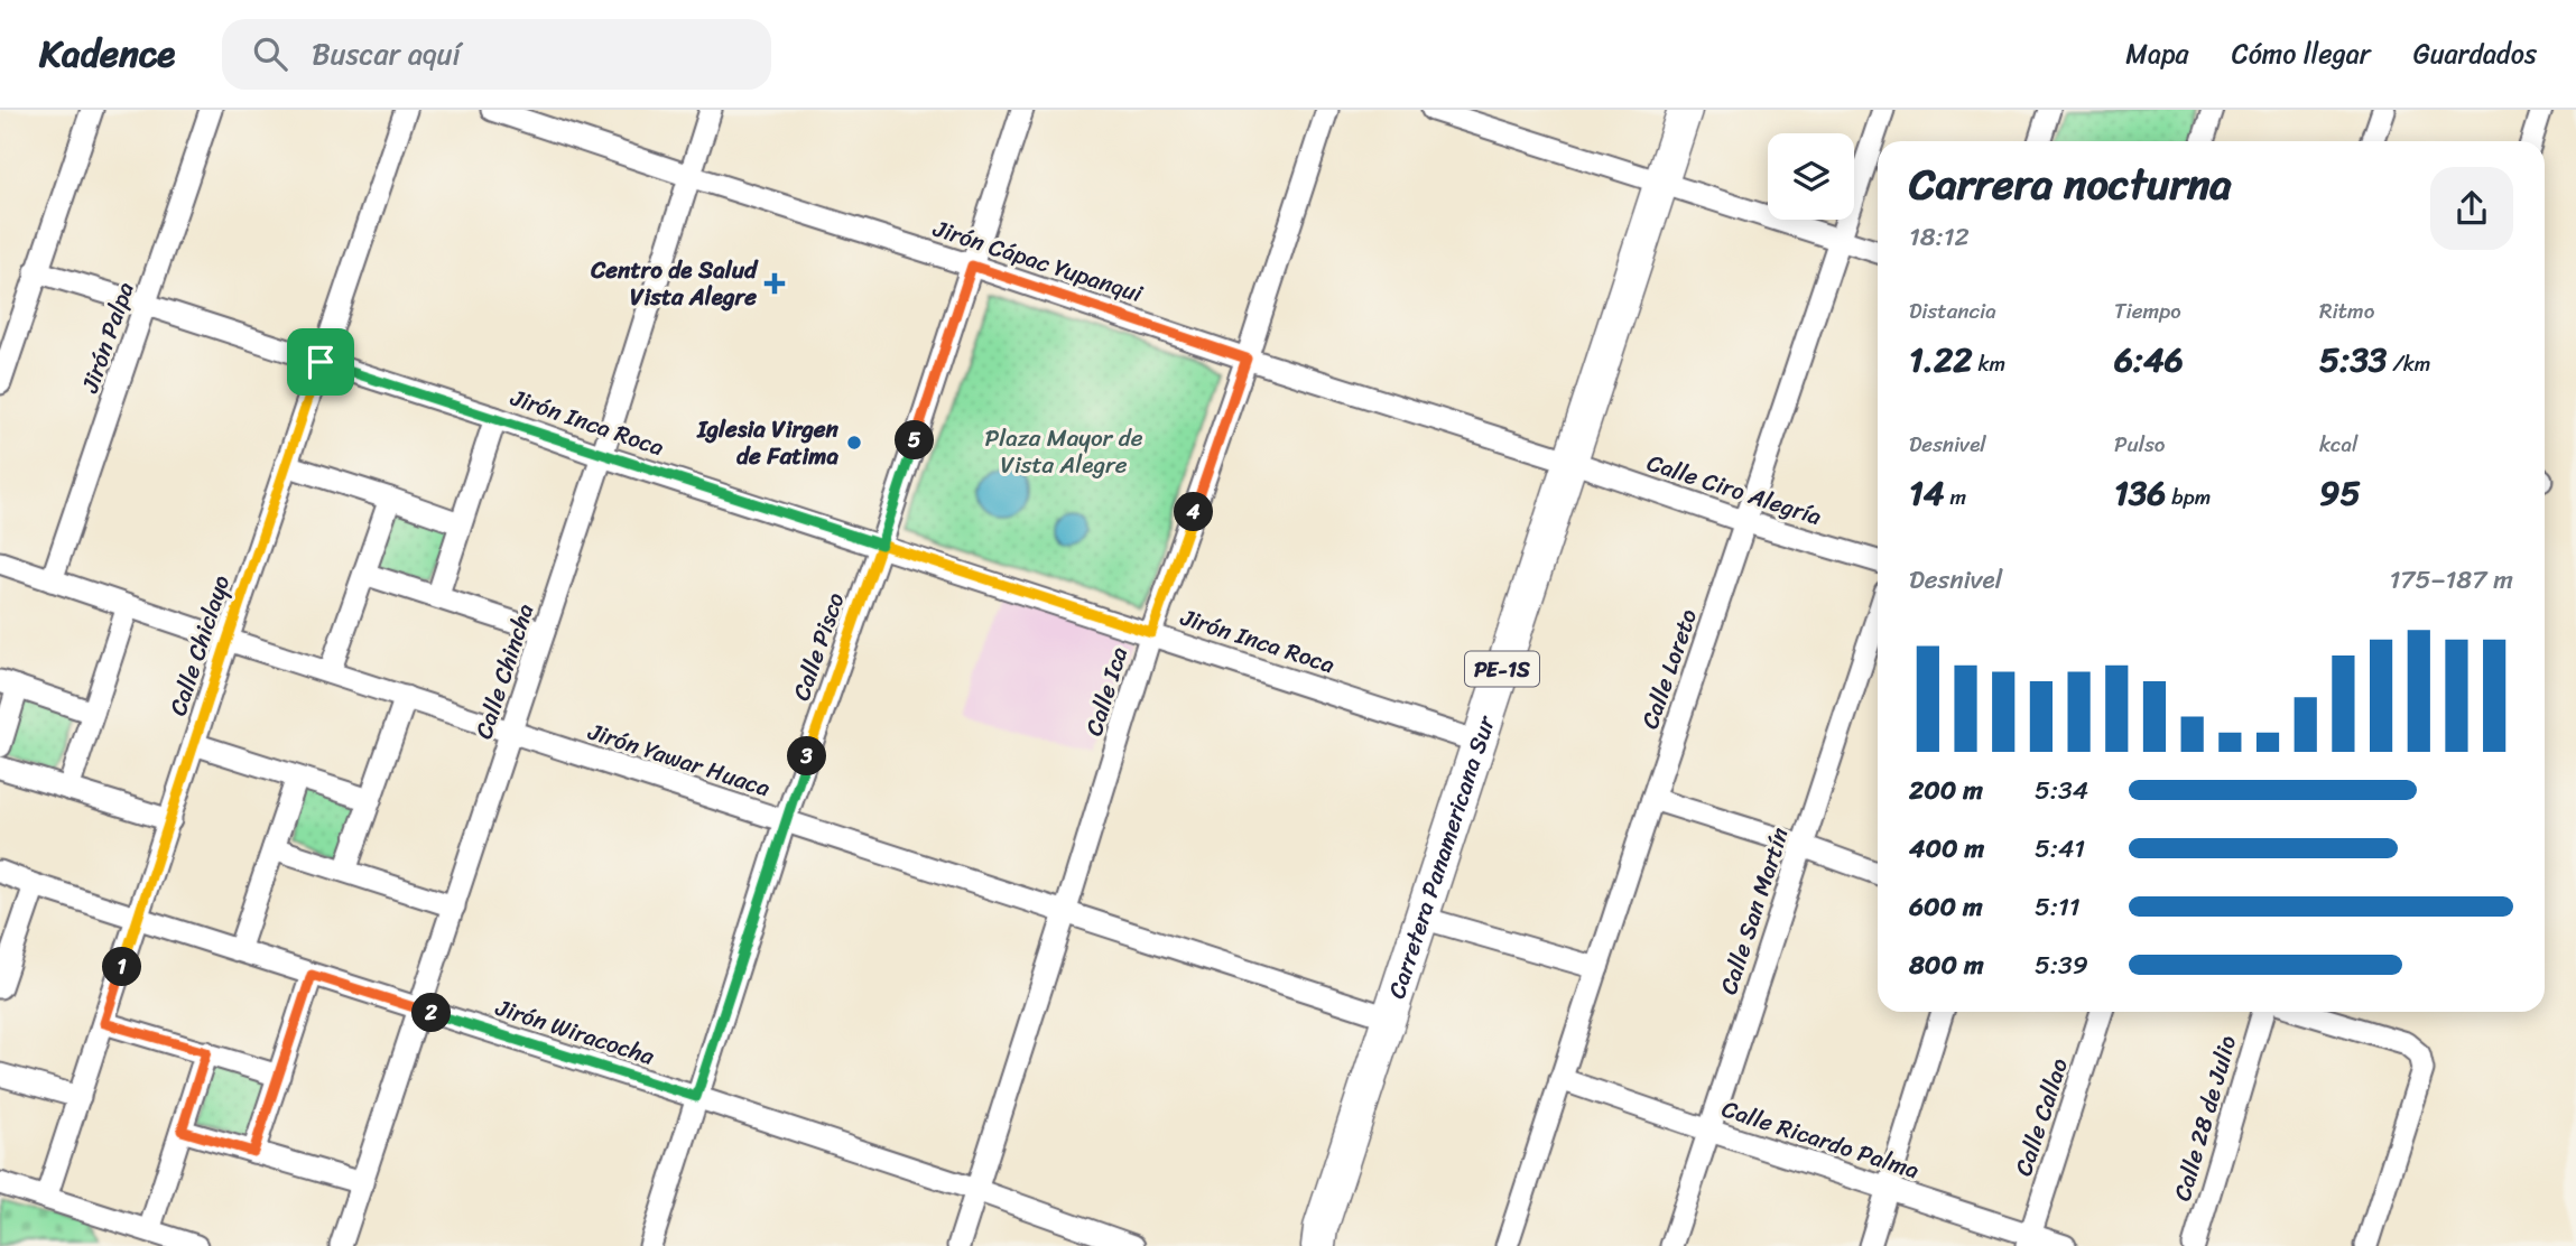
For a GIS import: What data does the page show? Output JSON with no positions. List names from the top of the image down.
{
  "streets": {
    "highway": ["PE-1S", "Carretera Panamericana Sur"],
    "street": [
      "Jirón Cápac Yupanqui",
      "Jirón Palpa",
      "Jirón Inca Roca",
      "Calle Ciro Alegría",
      "Calle Chiclayo",
      "Calle Pisco",
      "Calle Loreto",
      "Calle Chincha",
      "Calle Ica",
      "Jirón Yawar Huaca",
      "Calle San Martín",
      "Jirón Wiracocha",
      "Calle Callao",
      "Calle 28 de Julio",
      "Calle Ricardo Palma"
    ]
  },
  "crossings": [
    ["Jirón Cápac Yupanqui", "Calle Ciro Alegría"],
    ["Jirón Cápac Yupanqui", "Calle Pisco"],
    ["Jirón Cápac Yupanqui", "Calle Chincha"],
    ["Jirón Cápac Yupanqui", "Calle Ica"],
    ["Jirón Cápac Yupanqui", "Carretera Panamericana Sur"],
    ["Jirón Palpa", "Jirón Inca Roca"],
    ["Jirón Palpa", "Jirón Yawar Huaca"],
    ["Jirón Inca Roca", "Calle Chiclayo"],
    ["Jirón Inca Roca", "Calle Pisco"],
    ["Jirón Inca Roca", "Calle Chincha"],
    ["Jirón Inca Roca", "Calle Ica"],
    ["Jirón Inca Roca", "Carretera Panamericana Sur"],
    ["Calle Ciro Alegría", "Calle Loreto"],
    ["Calle Ciro Alegría", "Carretera Panamericana Sur"],
    ["Calle Chiclayo", "Jirón Yawar Huaca"],
    ["Calle Chiclayo", "Jirón Wiracocha"],
    ["Calle Pisco", "Jirón Yawar Huaca"],
    ["Calle Pisco", "Jirón Wiracocha"],
    ["Calle Loreto", "Calle Ricardo Palma"],
    ["Calle Chincha", "Jirón Yawar Huaca"],
    ["Calle Chincha", "Jirón Wiracocha"],
    ["Calle Ica", "Jirón Yawar Huaca"],
    ["Calle Ica", "Jirón Wiracocha"],
    ["Jirón Yawar Huaca", "Carretera Panamericana Sur"],
    ["Calle San Martín", "Calle Ricardo Palma"],
    ["Calle Callao", "Calle Ricardo Palma"]
  ],
  "parks": ["Plaza Mayor de Vista Alegre"],
  "places": {
    "health": ["Centro de Salud Vista Alegre"],
    "other": ["Iglesia Virgen de Fatima"]
  },
  "page": {
    "header": "Kadence",
    "search": "Buscar aquí",
    "nav": ["Mapa", "Cómo llegar", "Guardados"],
    "heading": ["Carrera nocturna", "18:12"],
    "stats": [
      ["Distancia", "1.22 km"],
      ["Tiempo", "6:46"],
      ["Ritmo", "5:33 /km"],
      ["Desnivel", "14 m"],
      ["Pulso", "136 bpm"],
      ["kcal", "95"]
    ],
    "pins": [
      "5",
      "4",
      "3",
      "1",
      "2"
    ],
    "chart": ["Desnivel", "175–187 m"],
    "list": [
      {
        "name": "200 m",
        "note": "5:34"
      },
      {
        "name": "400 m",
        "note": "5:41"
      },
      {
        "name": "600 m",
        "note": "5:11"
      },
      {
        "name": "800 m",
        "note": "5:39"
      }
    ]
  }
}
